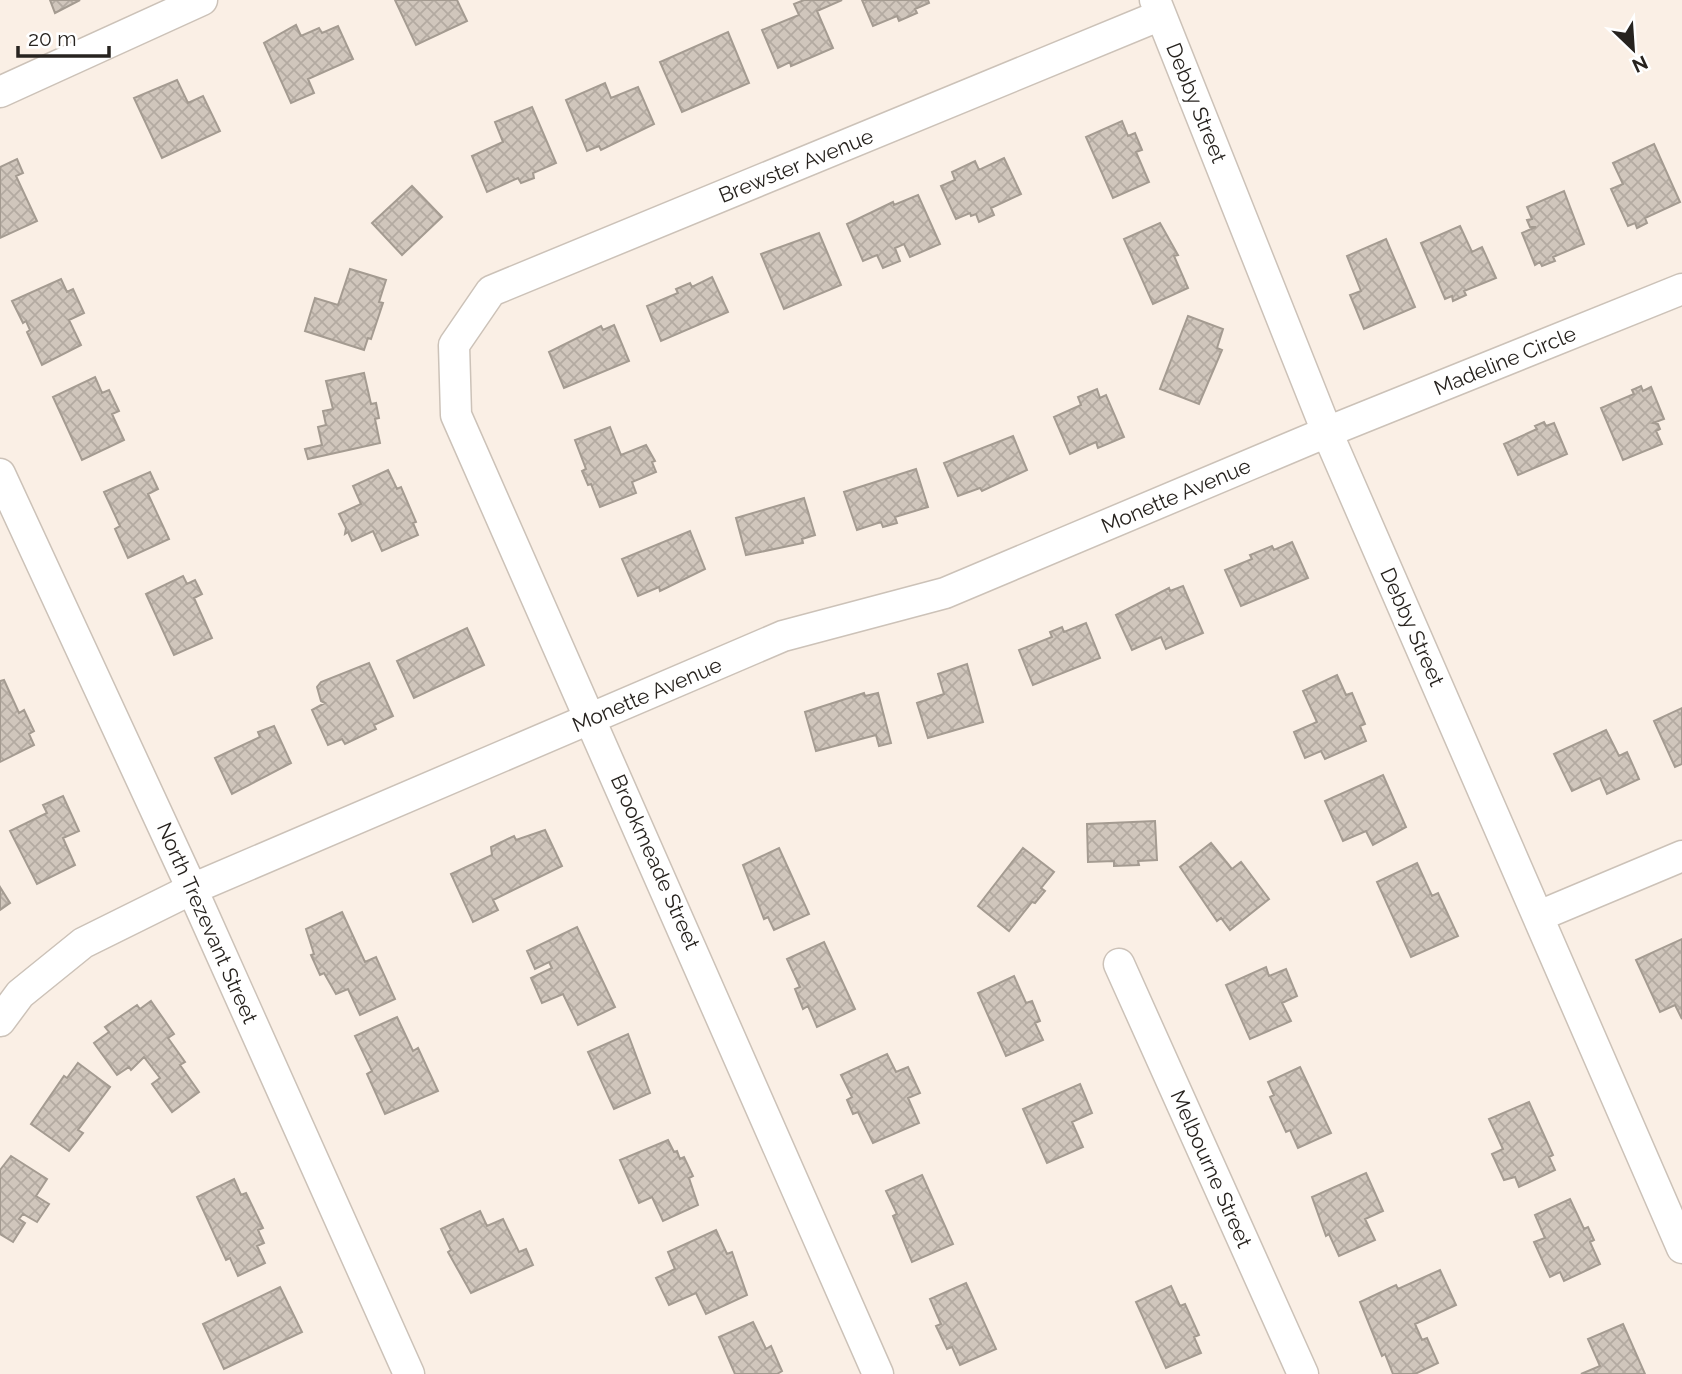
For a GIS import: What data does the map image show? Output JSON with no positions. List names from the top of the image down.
{
  "streets": {
    "street": [
      "Debby Street",
      "Brewster Avenue",
      "Madeline Circle",
      "Monette Avenue",
      "Brookmeade Street",
      "North Trezevant Street",
      "Melbourne Street"
    ]
  },
  "crossings": [
    ["Debby Street", "Brewster Avenue"],
    ["Debby Street", "Madeline Circle"],
    ["Debby Street", "Monette Avenue"],
    ["Brewster Avenue", "Brookmeade Street"],
    ["Madeline Circle", "Monette Avenue"],
    ["Monette Avenue", "Brookmeade Street"],
    ["Monette Avenue", "North Trezevant Street"]
  ],
  "scale_bar": "20 m",
  "north": "bottom right"
}
